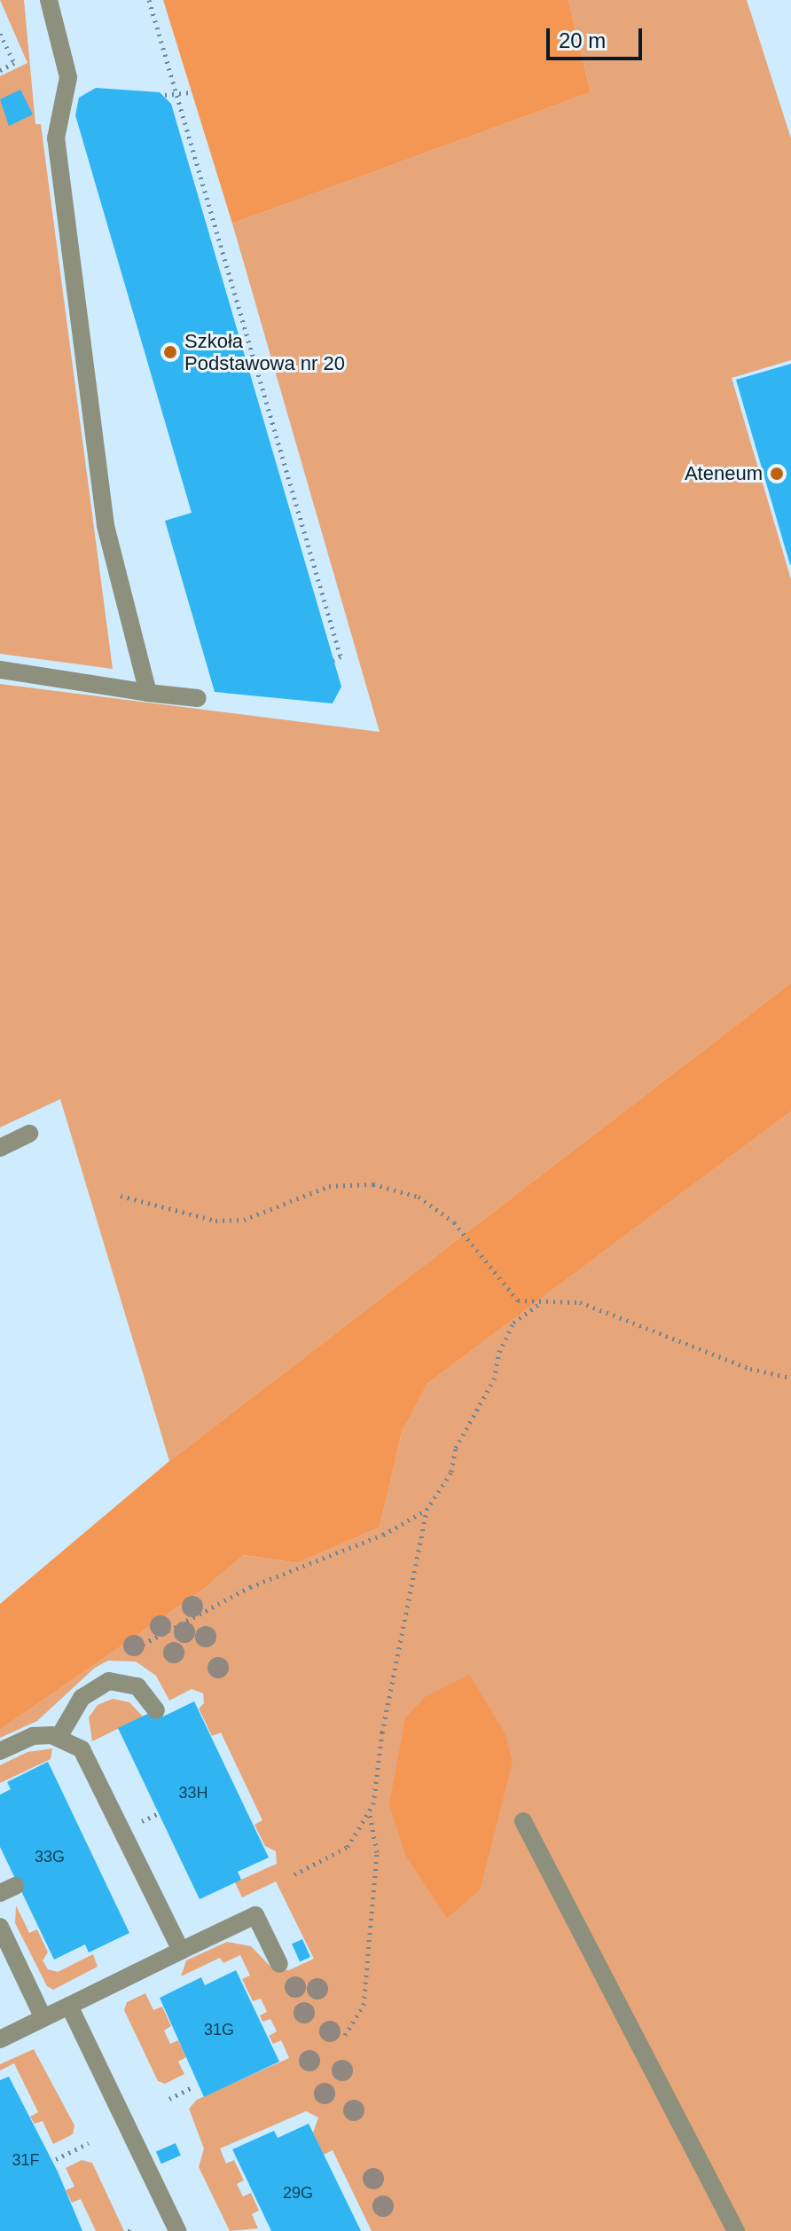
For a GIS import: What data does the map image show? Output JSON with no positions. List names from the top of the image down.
{
  "places": ["Szkoła Podstawowa nr 20", "Ateneum"],
  "house_numbers": [
    "33H",
    "33G",
    "31G",
    "31F",
    "29G"
  ],
  "scale_bar": "20 m"
}
